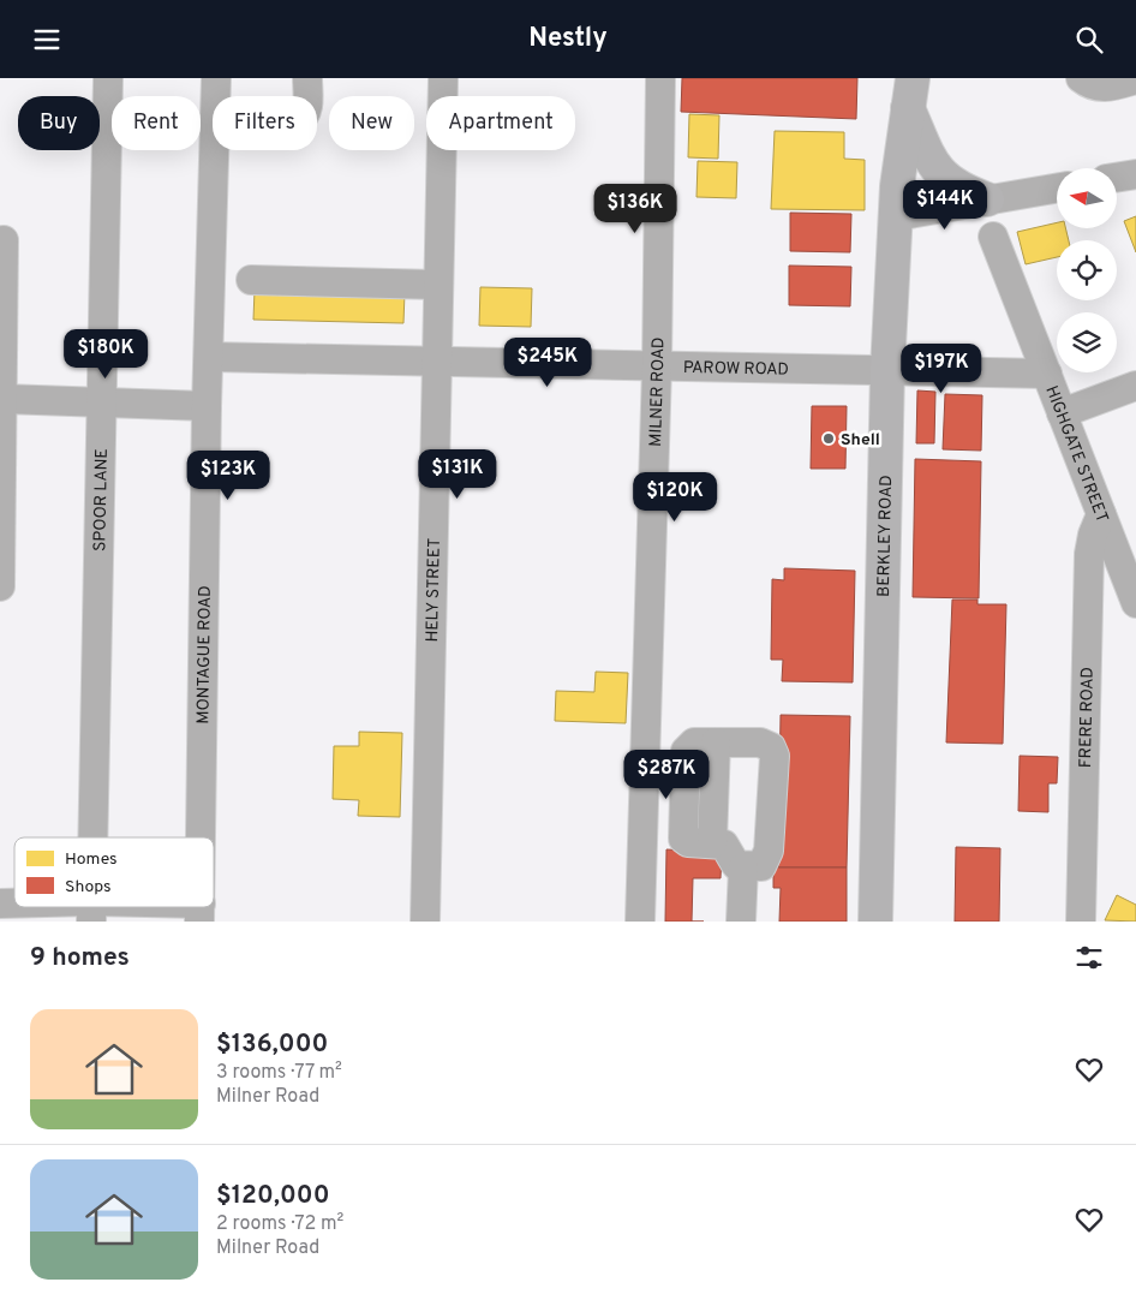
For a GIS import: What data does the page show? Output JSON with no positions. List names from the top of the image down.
{
  "streets": {
    "main road": ["BERKLEY ROAD"],
    "street": [
      "PAROW ROAD",
      "MILNER ROAD",
      "HIGHGATE STREET",
      "SPOOR LANE",
      "HELY STREET",
      "MONTAGUE ROAD",
      "FRERE ROAD"
    ]
  },
  "crossings": [
    ["PAROW ROAD", "MILNER ROAD"],
    ["PAROW ROAD", "HIGHGATE STREET"],
    ["PAROW ROAD", "BERKLEY ROAD"],
    ["PAROW ROAD", "HELY STREET"],
    ["PAROW ROAD", "MONTAGUE ROAD"],
    ["HIGHGATE STREET", "FRERE ROAD"]
  ],
  "places": ["Shell"],
  "legend": ["Homes", "Shops"],
  "north": "left",
  "page": {
    "header": "Nestly",
    "chip": [
      "Buy",
      "Rent",
      "Filters",
      "New",
      "Apartment"
    ],
    "price": [
      "$144K",
      "$136K",
      "$180K",
      "$245K",
      "$197K",
      "$131K",
      "$123K",
      "$120K",
      "$287K"
    ],
    "heading": "9 homes",
    "list": [
      {
        "name": "$136,000",
        "note": "3 rooms · 77 m² · Milner Road"
      },
      {
        "name": "$120,000",
        "note": "2 rooms · 72 m² · Milner Road"
      }
    ]
  }
}
